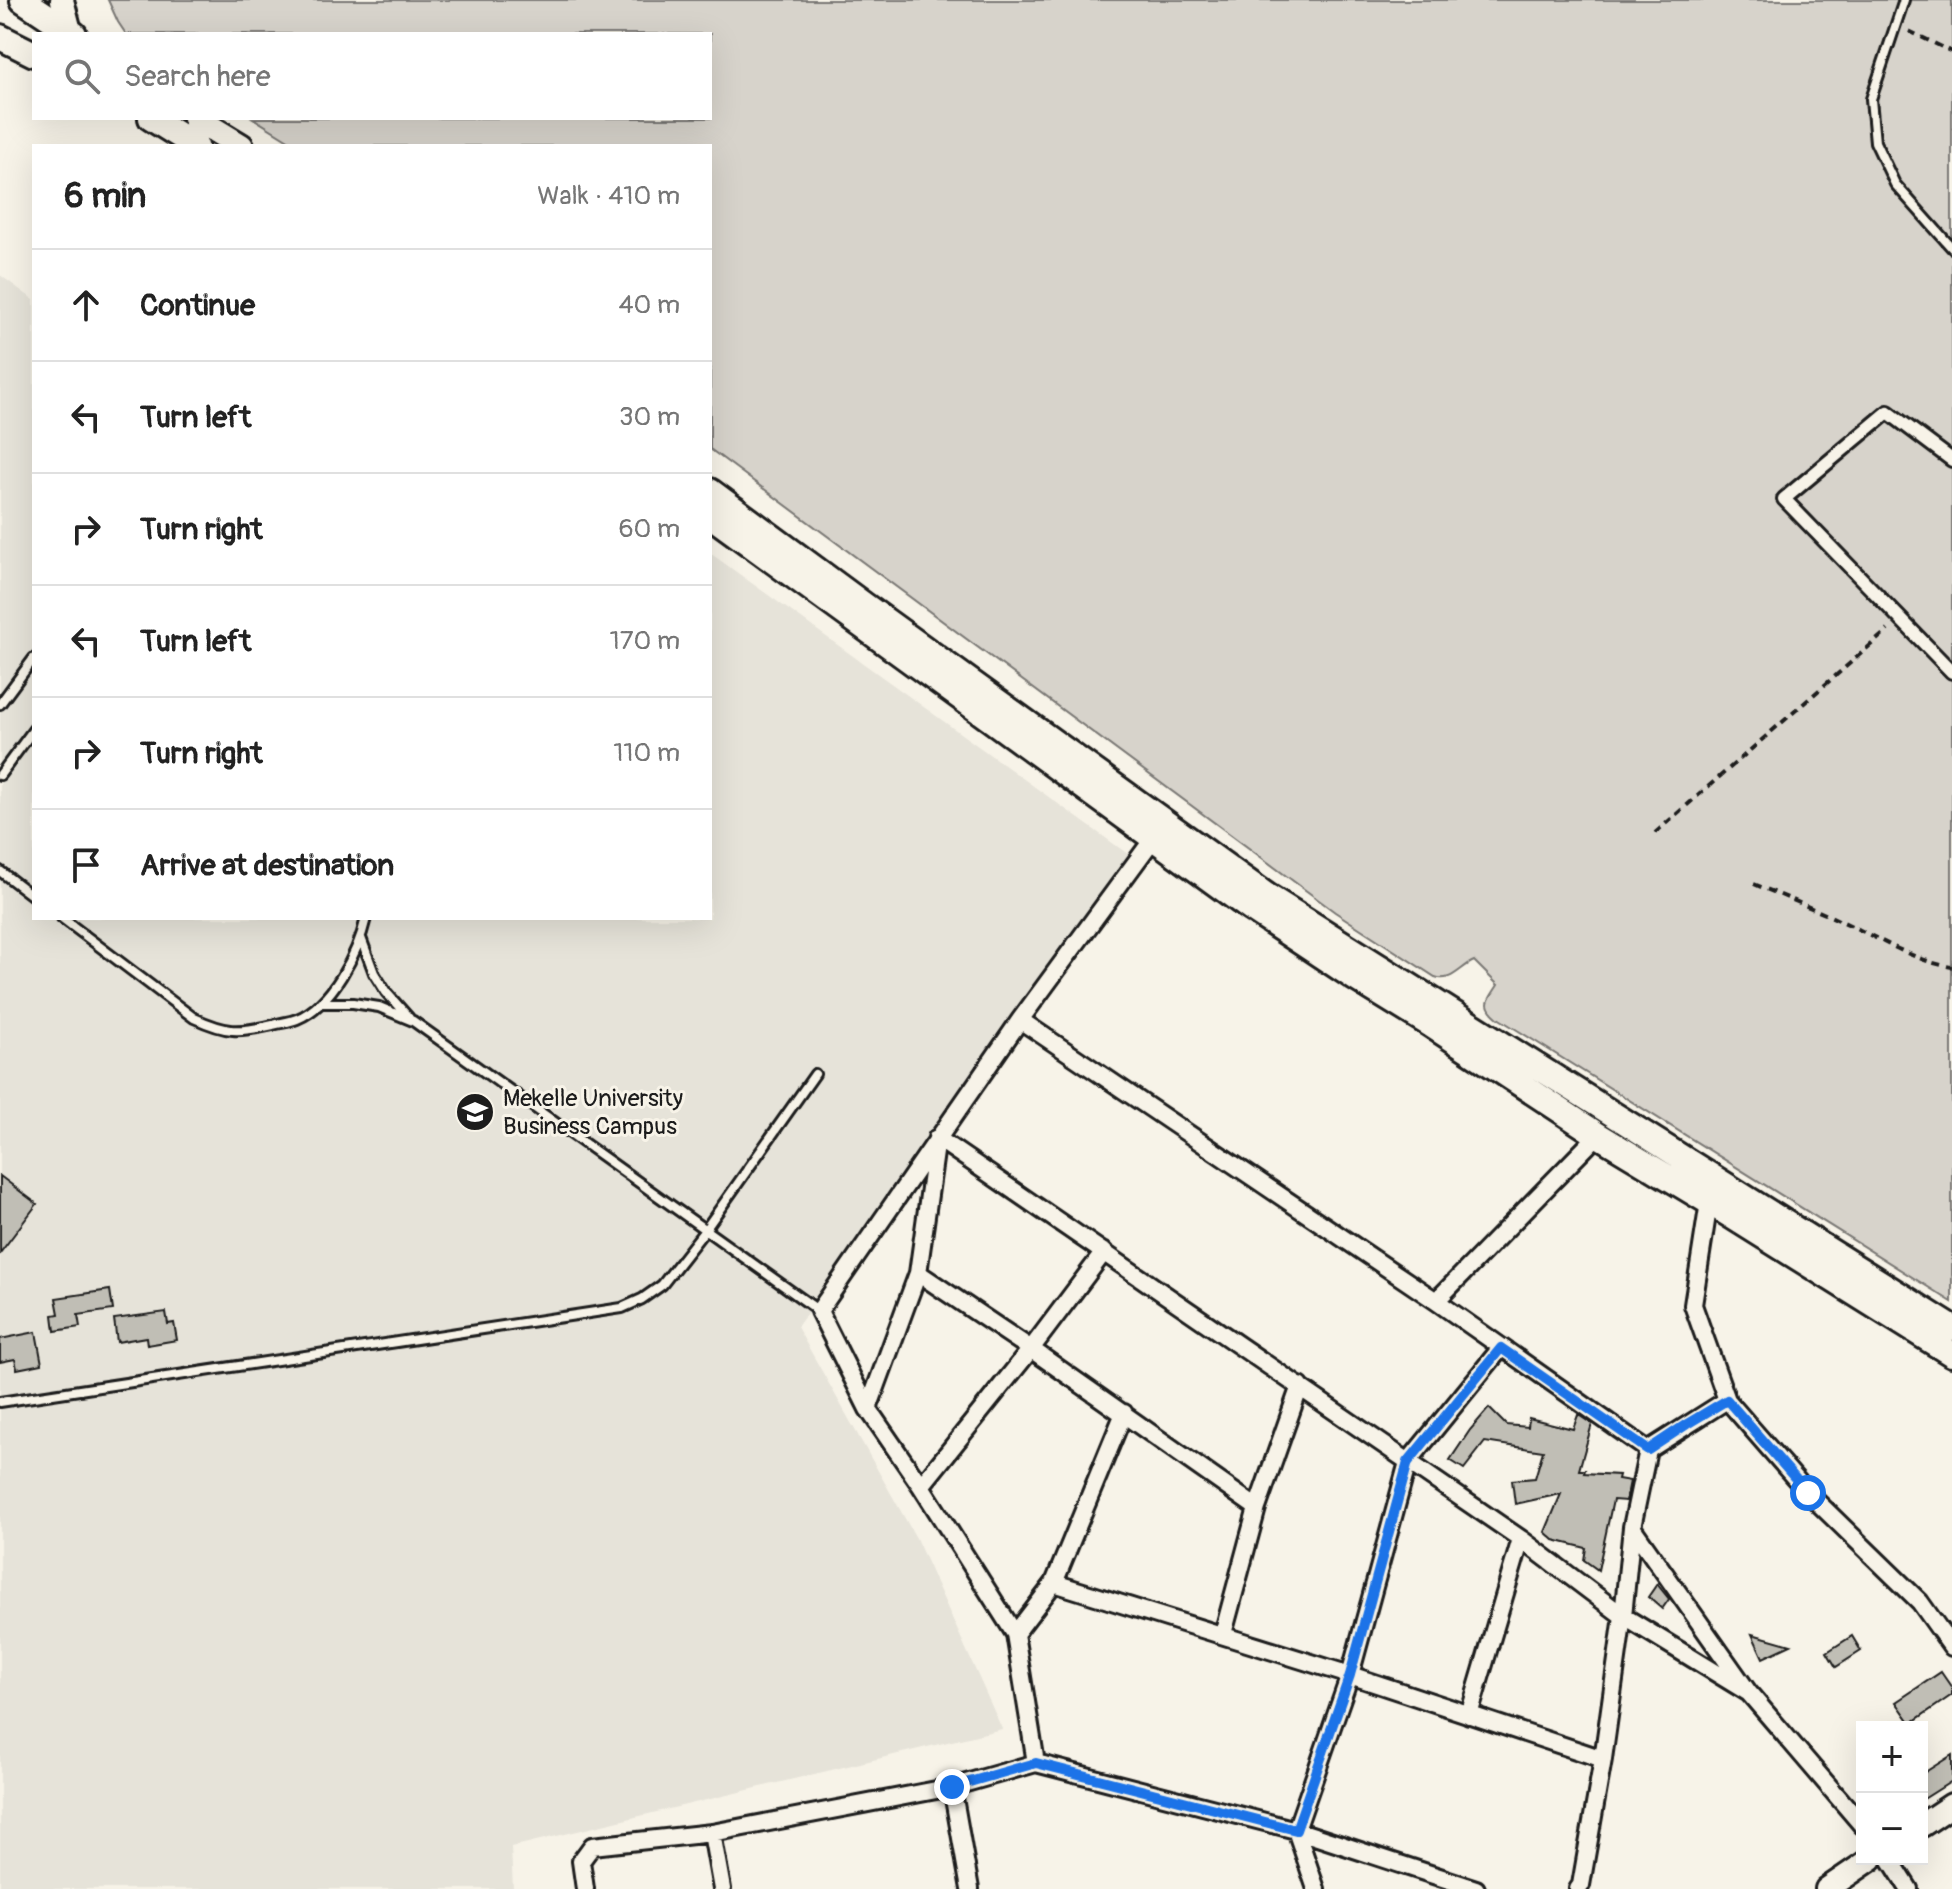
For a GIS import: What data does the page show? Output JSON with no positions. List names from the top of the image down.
{
  "places": {
    "school or university": ["Mekelle University Business Campus"]
  },
  "page": {
    "search": "Search here",
    "heading": ["6 min", "Walk · 410 m"],
    "list": [
      ["Continue", "40 m"],
      ["Turn left", "30 m"],
      ["Turn right", "60 m"],
      ["Turn left", "170 m"],
      ["Turn right", "110 m"],
      "Arrive at destination"
    ],
    "map_buttons": ["+", "−"]
  }
}
